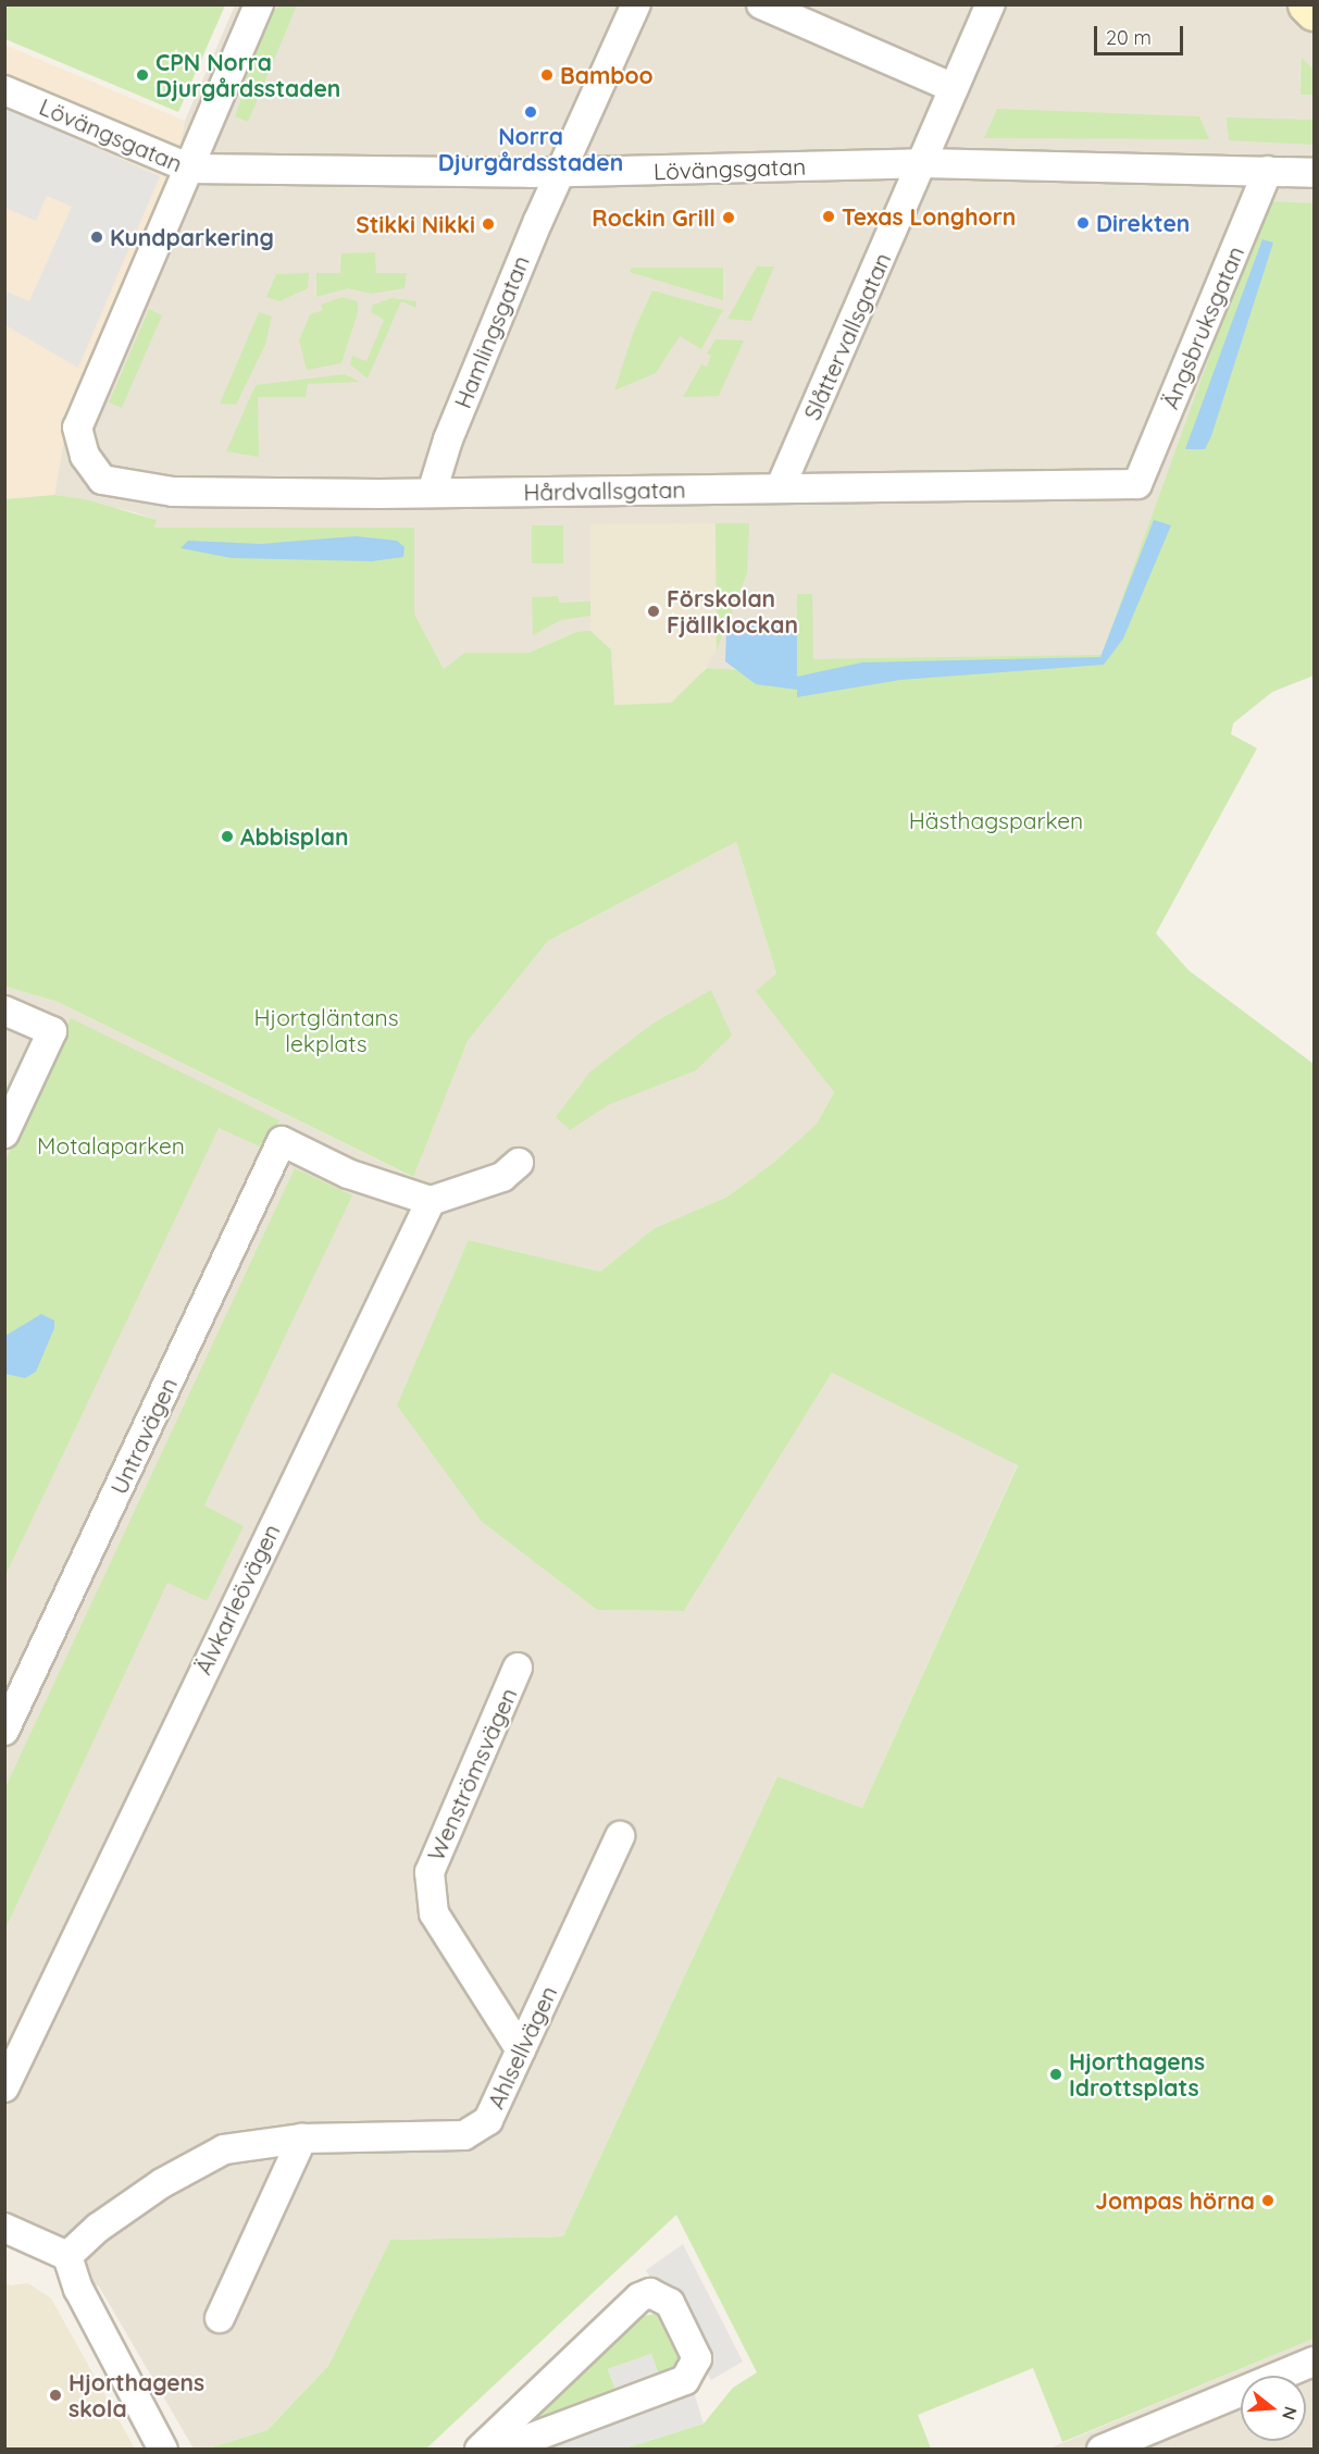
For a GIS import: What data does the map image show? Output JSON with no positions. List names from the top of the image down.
{
  "streets": {
    "street": [
      "Lövängsgatan",
      "Ängsbruksgatan",
      "Hamlingsgatan",
      "Slåttervallsgatan",
      "Hårdvallsgatan",
      "Untravägen",
      "Älvkarleövägen",
      "Wenströmsvägen",
      "Ahlsellvägen"
    ]
  },
  "crossings": [
    ["Lövängsgatan", "Ängsbruksgatan"],
    ["Lövängsgatan", "Hamlingsgatan"],
    ["Lövängsgatan", "Slåttervallsgatan"],
    ["Lövängsgatan", "Hårdvallsgatan"],
    ["Ängsbruksgatan", "Hårdvallsgatan"],
    ["Hamlingsgatan", "Hårdvallsgatan"],
    ["Slåttervallsgatan", "Hårdvallsgatan"],
    ["Untravägen", "Älvkarleövägen"],
    ["Wenströmsvägen", "Ahlsellvägen"]
  ],
  "parks": ["Hästhagsparken", "Hjortgläntans lekplats", "Motalaparken"],
  "places": [
    "CPN Norra Djurgårdsstaden",
    "Bamboo",
    "Norra Djurgårdsstaden",
    "Texas Longhorn",
    "Rockin Grill",
    "Direkten",
    "Stikki Nikki",
    "Kundparkering",
    "Förskolan Fjällklockan",
    "Abbisplan",
    "Hjorthagens Idrottsplats",
    "Jompas hörna",
    "Hjorthagens skola"
  ],
  "scale_bar": "20 m",
  "north": "right"
}
